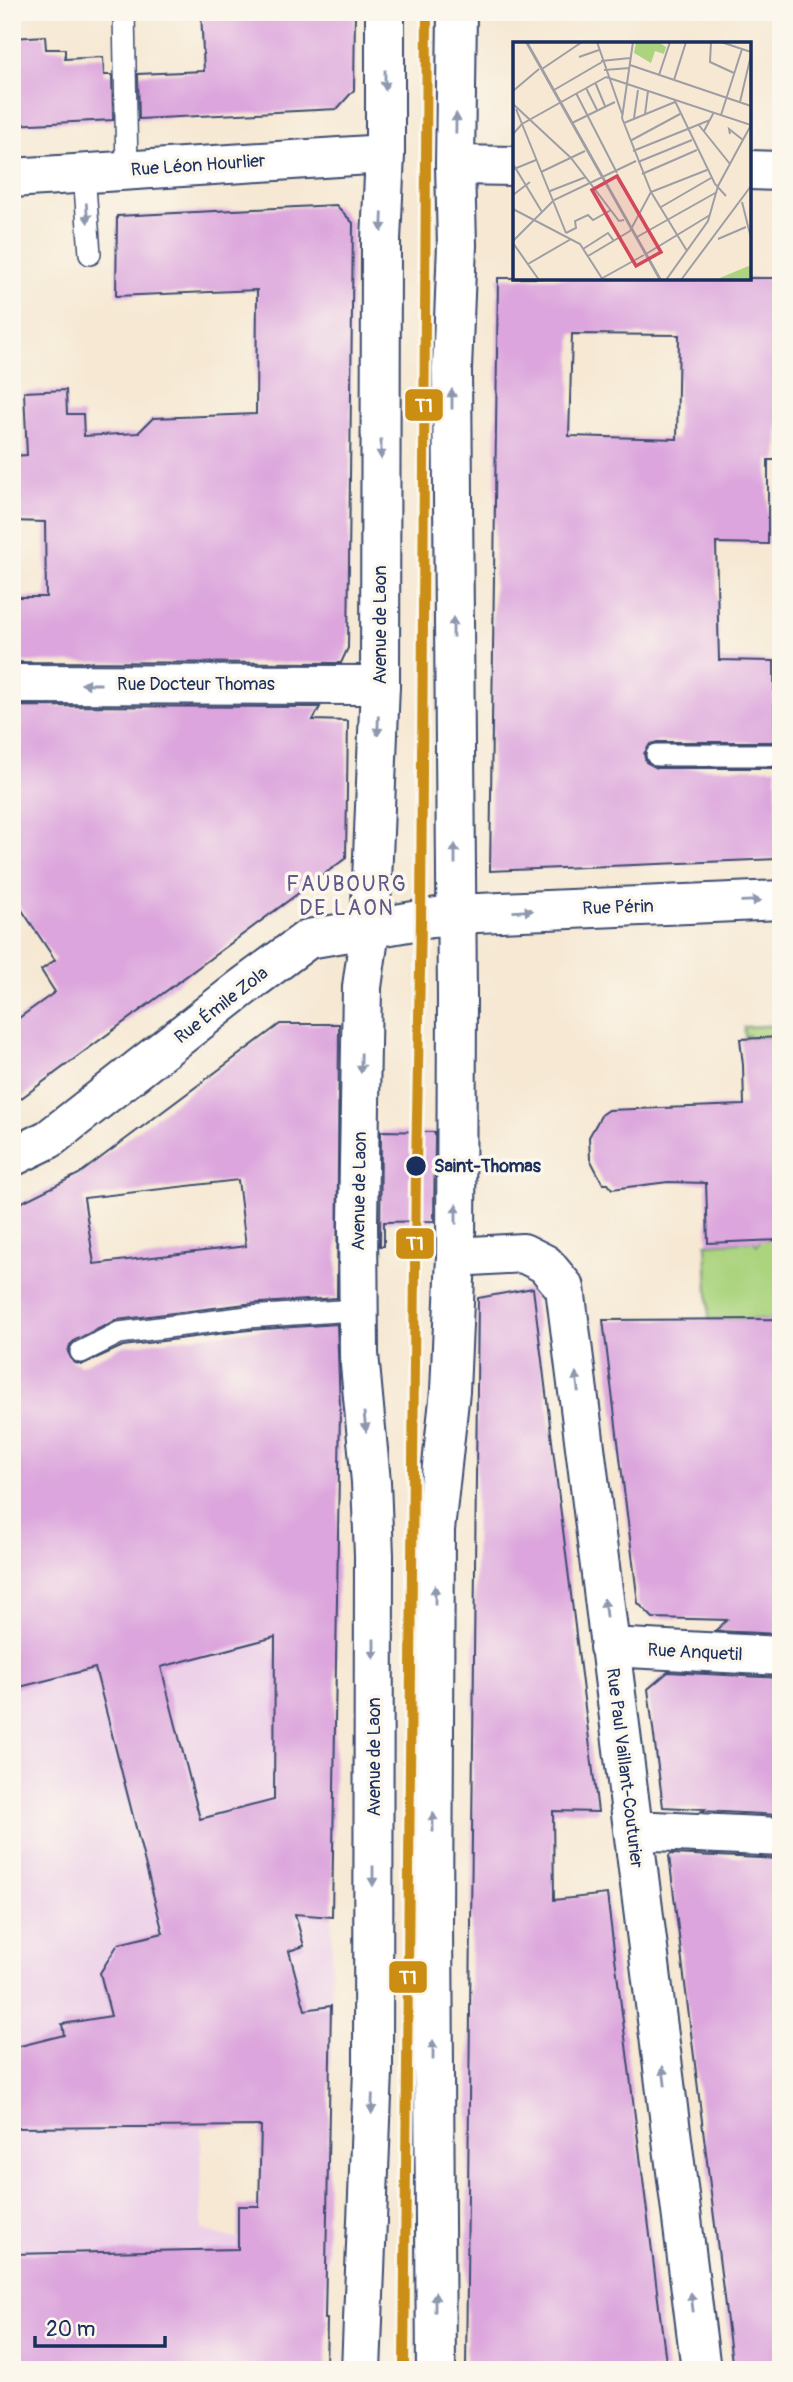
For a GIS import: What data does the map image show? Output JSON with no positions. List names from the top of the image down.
{
  "streets": {
    "main road": [
      "Rue Léon Hourlier",
      "Avenue de Laon",
      "Rue Docteur Thomas",
      "Rue Périn",
      "Rue Émile Zola",
      "Rue Anquetil",
      "Rue Paul Vaillant-Couturier"
    ]
  },
  "crossings": [
    ["Rue Léon Hourlier", "Avenue de Laon"],
    ["Avenue de Laon", "Rue Docteur Thomas"],
    ["Avenue de Laon", "Rue Émile Zola"],
    ["Rue Périn", "Rue Émile Zola"],
    ["Rue Anquetil", "Rue Paul Vaillant-Couturier"]
  ],
  "one_way": ["Rue Docteur Thomas", "Rue Périn"],
  "districts": ["FAUBOURG DE LAON"],
  "places": ["Saint-Thomas"],
  "lines": ["transit line T1"],
  "scale_bar": "20 m"
}
